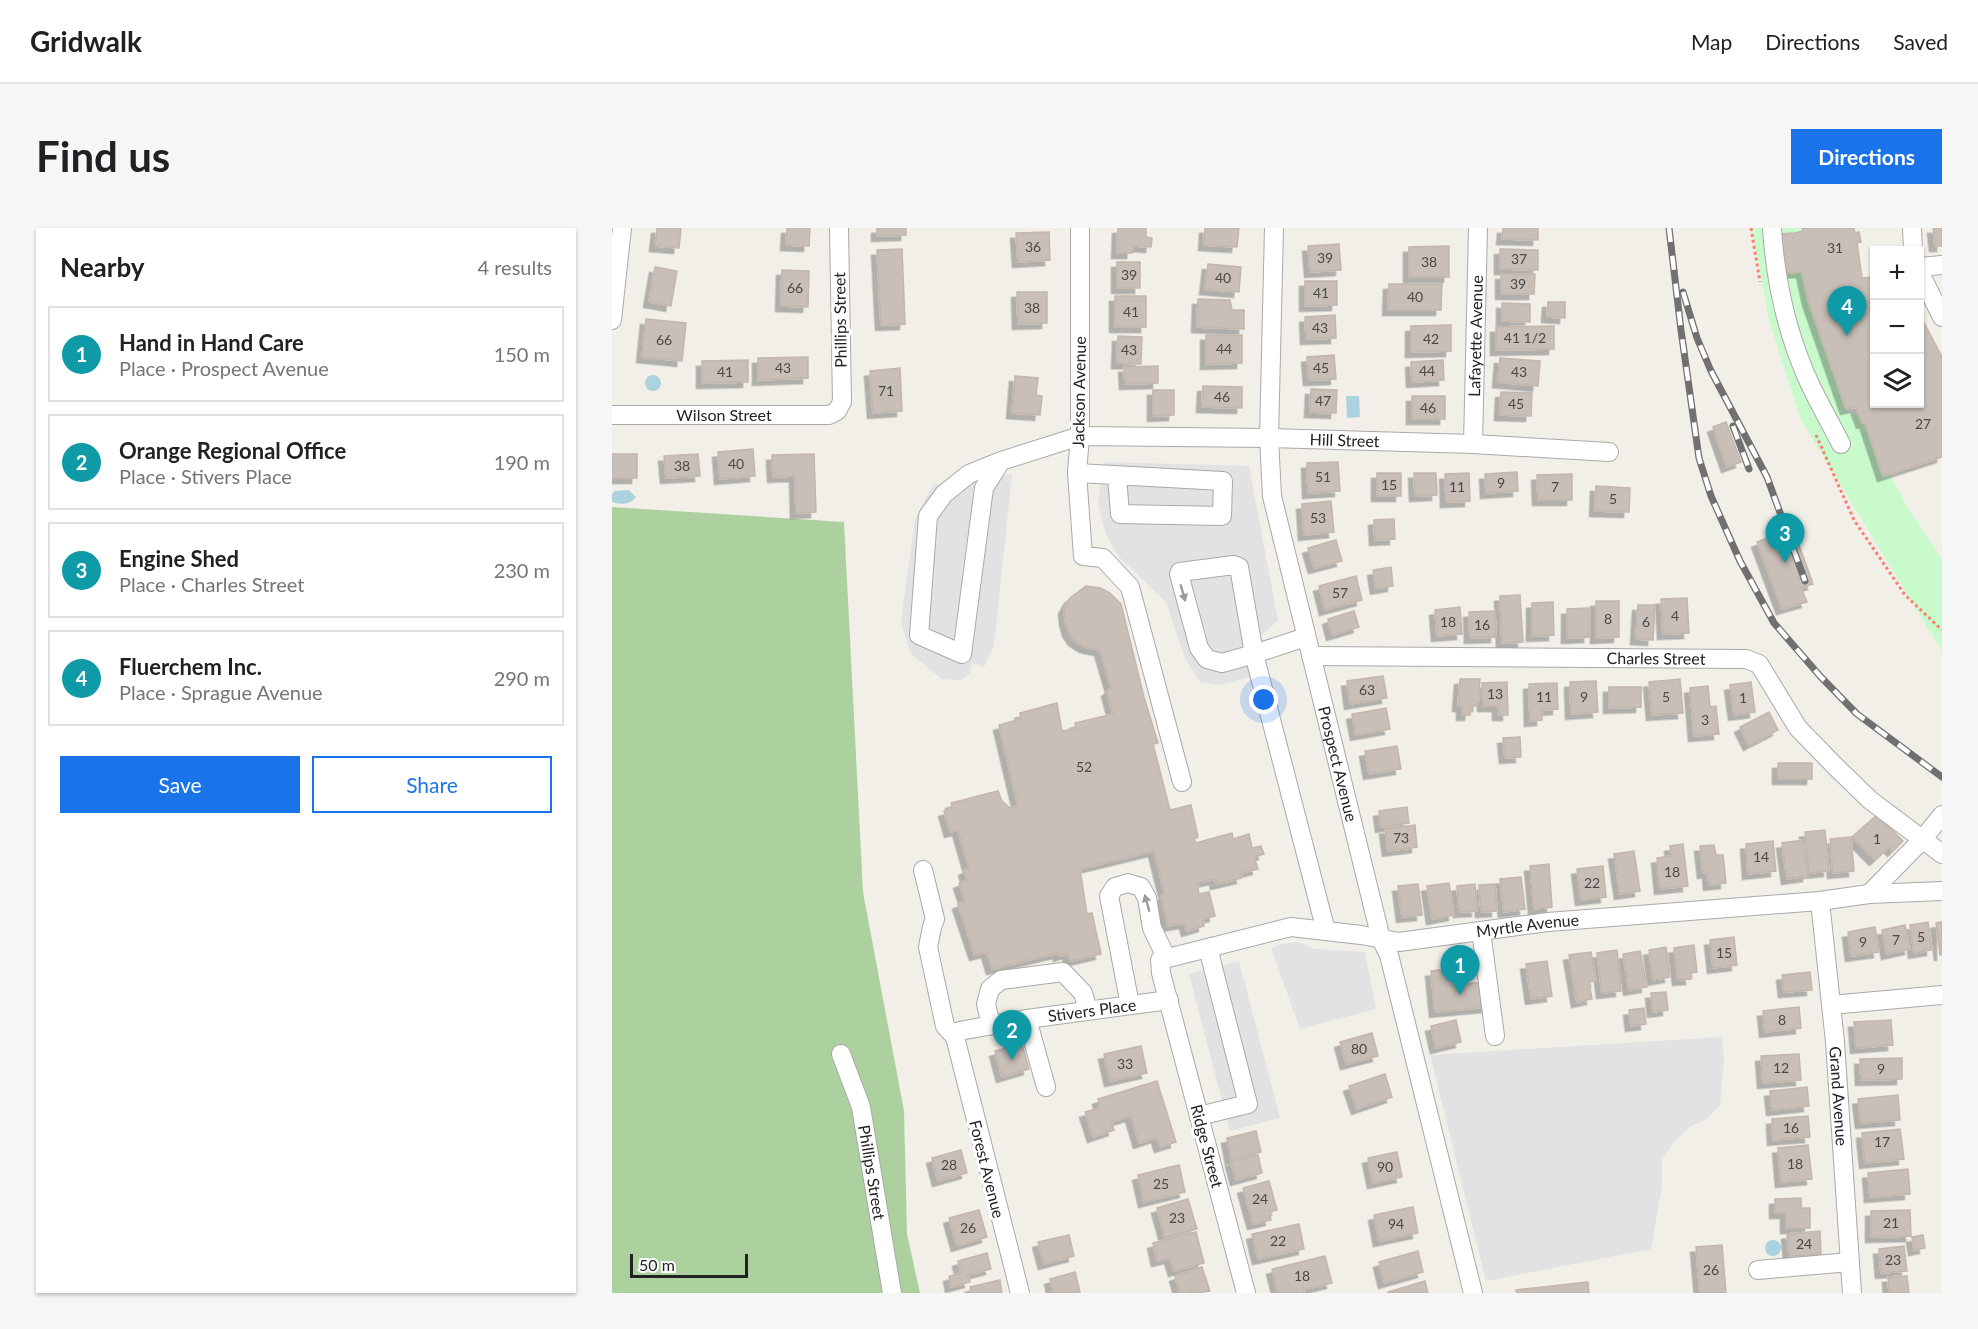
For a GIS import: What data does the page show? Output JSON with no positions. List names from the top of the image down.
{
  "streets": {
    "street": [
      "Phillips Street",
      "Lafayette Avenue",
      "Jackson Avenue",
      "Wilson Street",
      "Hill Street",
      "Charles Street",
      "Prospect Avenue",
      "Myrtle Avenue",
      "Stivers Place",
      "Grand Avenue",
      "Ridge Street",
      "Forest Avenue"
    ]
  },
  "crossings": [
    ["Phillips Street", "Wilson Street"],
    ["Lafayette Avenue", "Hill Street"],
    ["Jackson Avenue", "Hill Street"],
    ["Hill Street", "Prospect Avenue"],
    ["Charles Street", "Prospect Avenue"],
    ["Prospect Avenue", "Myrtle Avenue"],
    ["Myrtle Avenue", "Grand Avenue"],
    ["Stivers Place", "Ridge Street"],
    ["Stivers Place", "Forest Avenue"]
  ],
  "house_numbers": [
    "36",
    "31",
    "39",
    "37",
    "38",
    "39",
    "40",
    "39",
    "66",
    "41",
    "40",
    "38",
    "41",
    "43",
    "41 1/2",
    "42",
    "66",
    "44",
    "43",
    "43",
    "45",
    "44",
    "41",
    "43",
    "71",
    "46",
    "47",
    "45",
    "46",
    "27",
    "40",
    "38",
    "51",
    "9",
    "15",
    "11",
    "7",
    "5",
    "53",
    "57",
    "4",
    "8",
    "18",
    "6",
    "16",
    "63",
    "13",
    "11",
    "9",
    "5",
    "1",
    "3",
    "52",
    "73",
    "1",
    "14",
    "18",
    "22",
    "5",
    "7",
    "9",
    "15",
    "8",
    "80",
    "33",
    "12",
    "9",
    "16",
    "17",
    "18",
    "28",
    "90",
    "25",
    "24",
    "23",
    "21",
    "94",
    "26",
    "22",
    "24",
    "23",
    "26",
    "18"
  ],
  "scale_bar": "50 m",
  "page": {
    "header": "Gridwalk",
    "nav": ["Map", "Directions", "Saved"],
    "buttons": [
      "Directions",
      ["Save", "Share"]
    ],
    "title": "Find us",
    "heading": ["Nearby", "4 results"],
    "map_buttons": ["+", "−"],
    "pins": [
      "4",
      "3",
      "1",
      "2"
    ],
    "list": [
      {
        "mark": "1",
        "name": "Hand in Hand Care",
        "note": "Place · Prospect Avenue",
        "value": "150 m"
      },
      {
        "mark": "2",
        "name": "Orange Regional Office",
        "note": "Place · Stivers Place",
        "value": "190 m"
      },
      {
        "mark": "3",
        "name": "Engine Shed",
        "note": "Place · Charles Street",
        "value": "230 m"
      },
      {
        "mark": "4",
        "name": "Fluerchem Inc.",
        "note": "Place · Sprague Avenue",
        "value": "290 m"
      }
    ],
    "scale": "50 m"
  }
}
